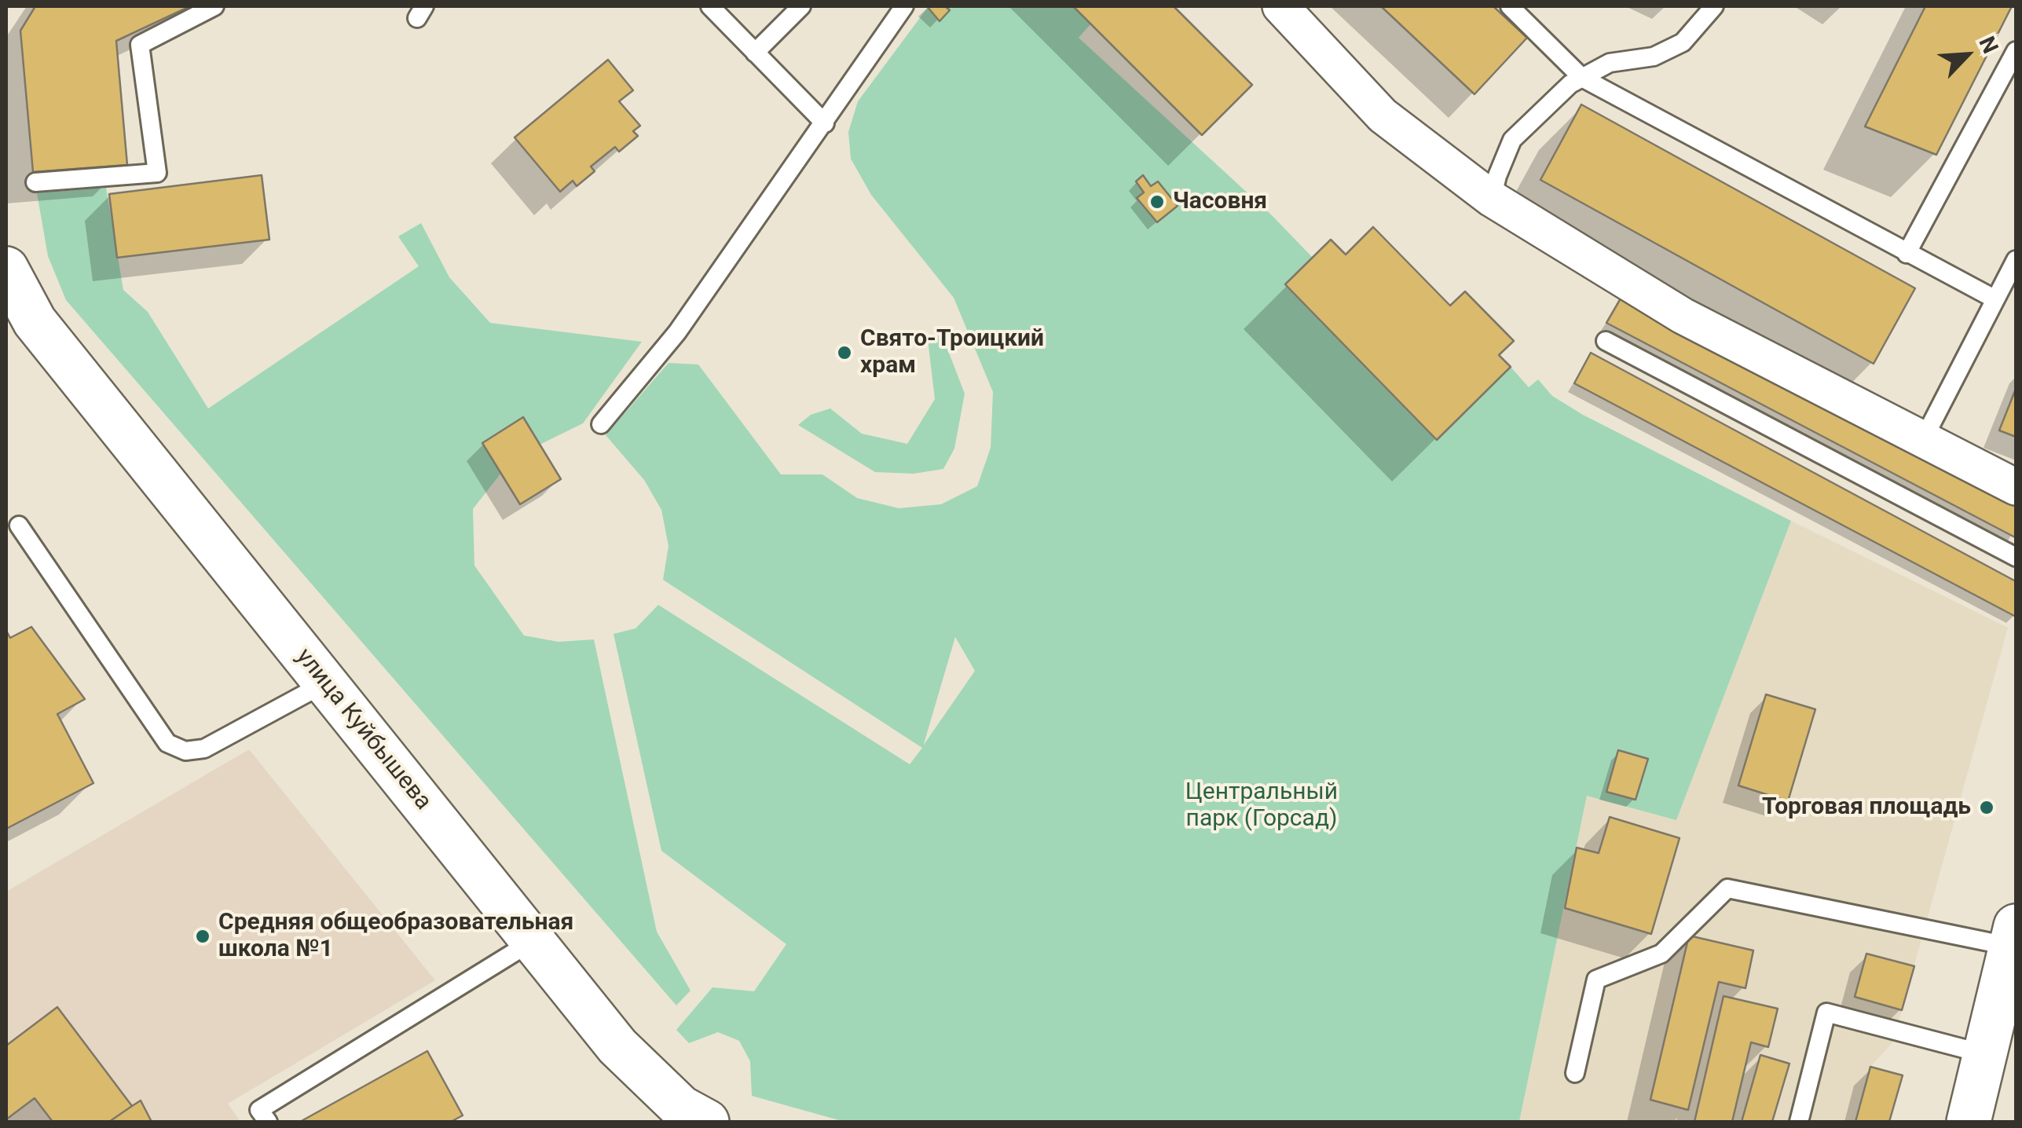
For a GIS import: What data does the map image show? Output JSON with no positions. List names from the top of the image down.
{
  "streets": {
    "main road": ["улица Куйбышева"]
  },
  "parks": ["Центральный парк (Горсад)"],
  "places": [
    "Часовня",
    "Свято-Троицкий храм",
    "Торговая площадь",
    "Средняя общеобразовательная школа №1"
  ],
  "north": "top right"
}
